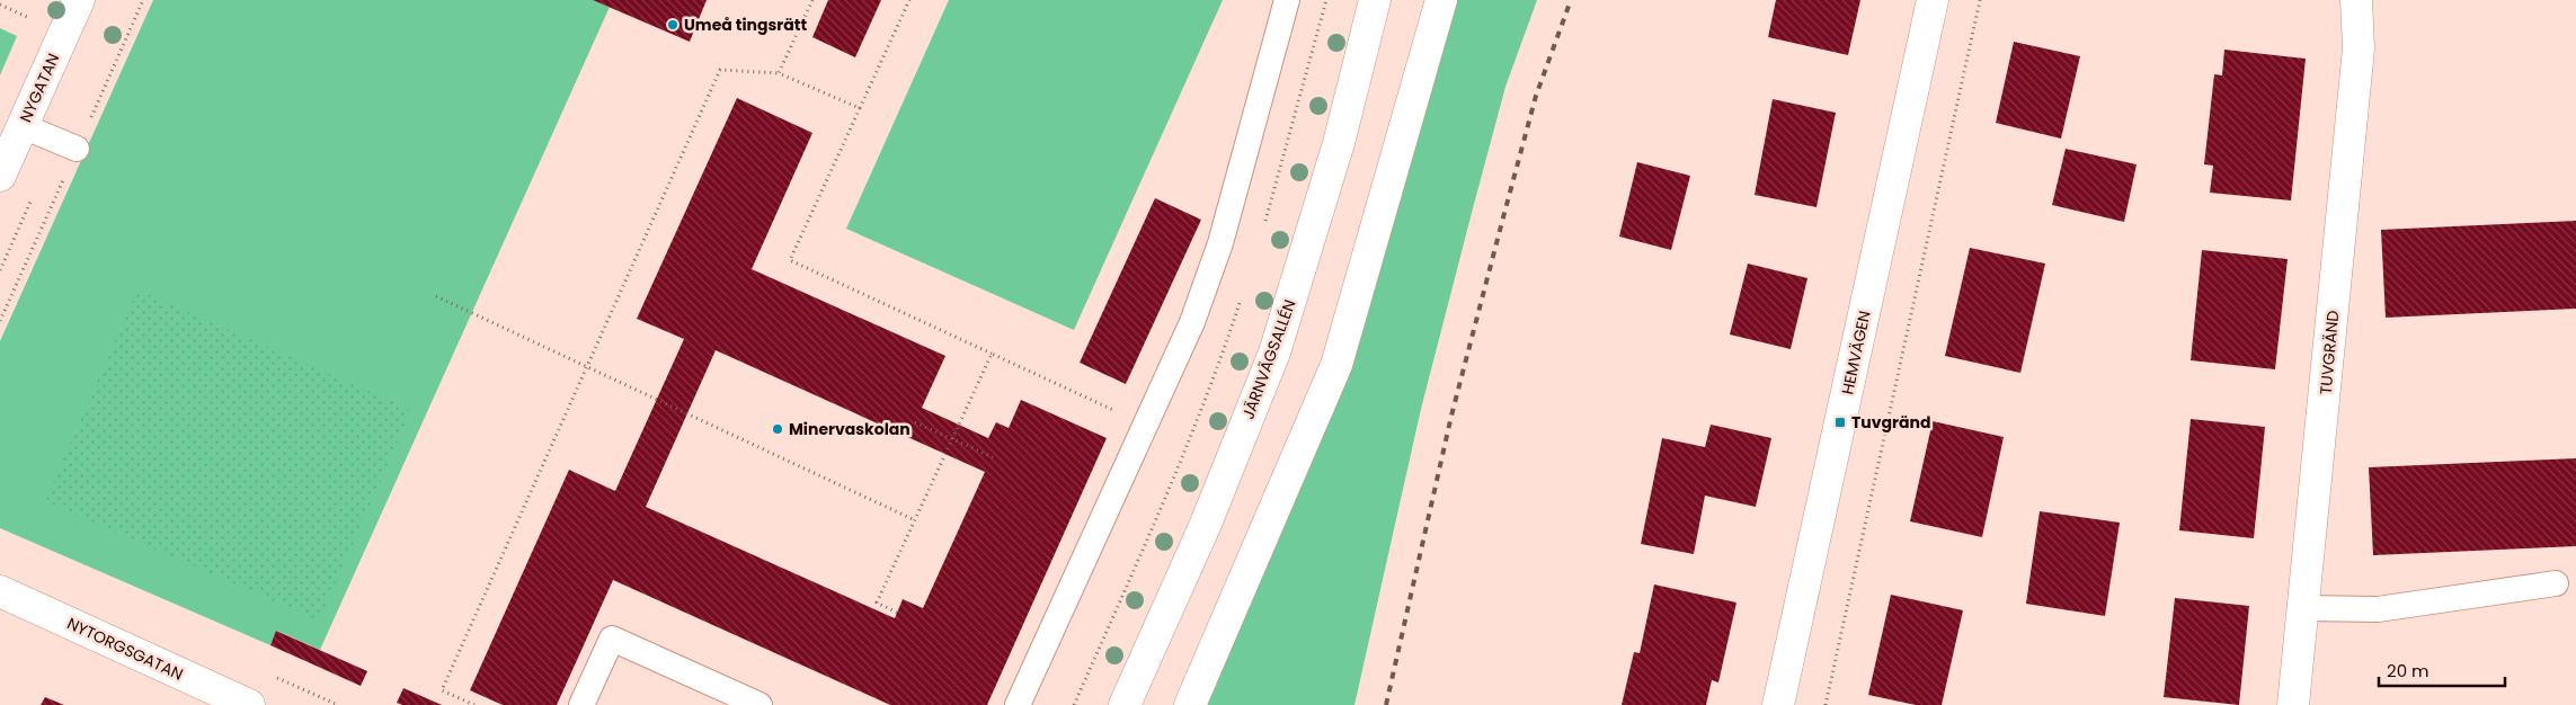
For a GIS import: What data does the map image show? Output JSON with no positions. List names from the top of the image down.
{
  "streets": {
    "street": [
      "NYGATAN",
      "HEMVÄGEN",
      "TUVGRÄND",
      "JÄRNVÄGSALLÉN",
      "NYTORGSGATAN"
    ]
  },
  "places": {
    "other": ["Umeå tingsrätt", "Minervaskolan"],
    "transit": ["Tuvgränd"]
  },
  "scale_bar": "20 m"
}
